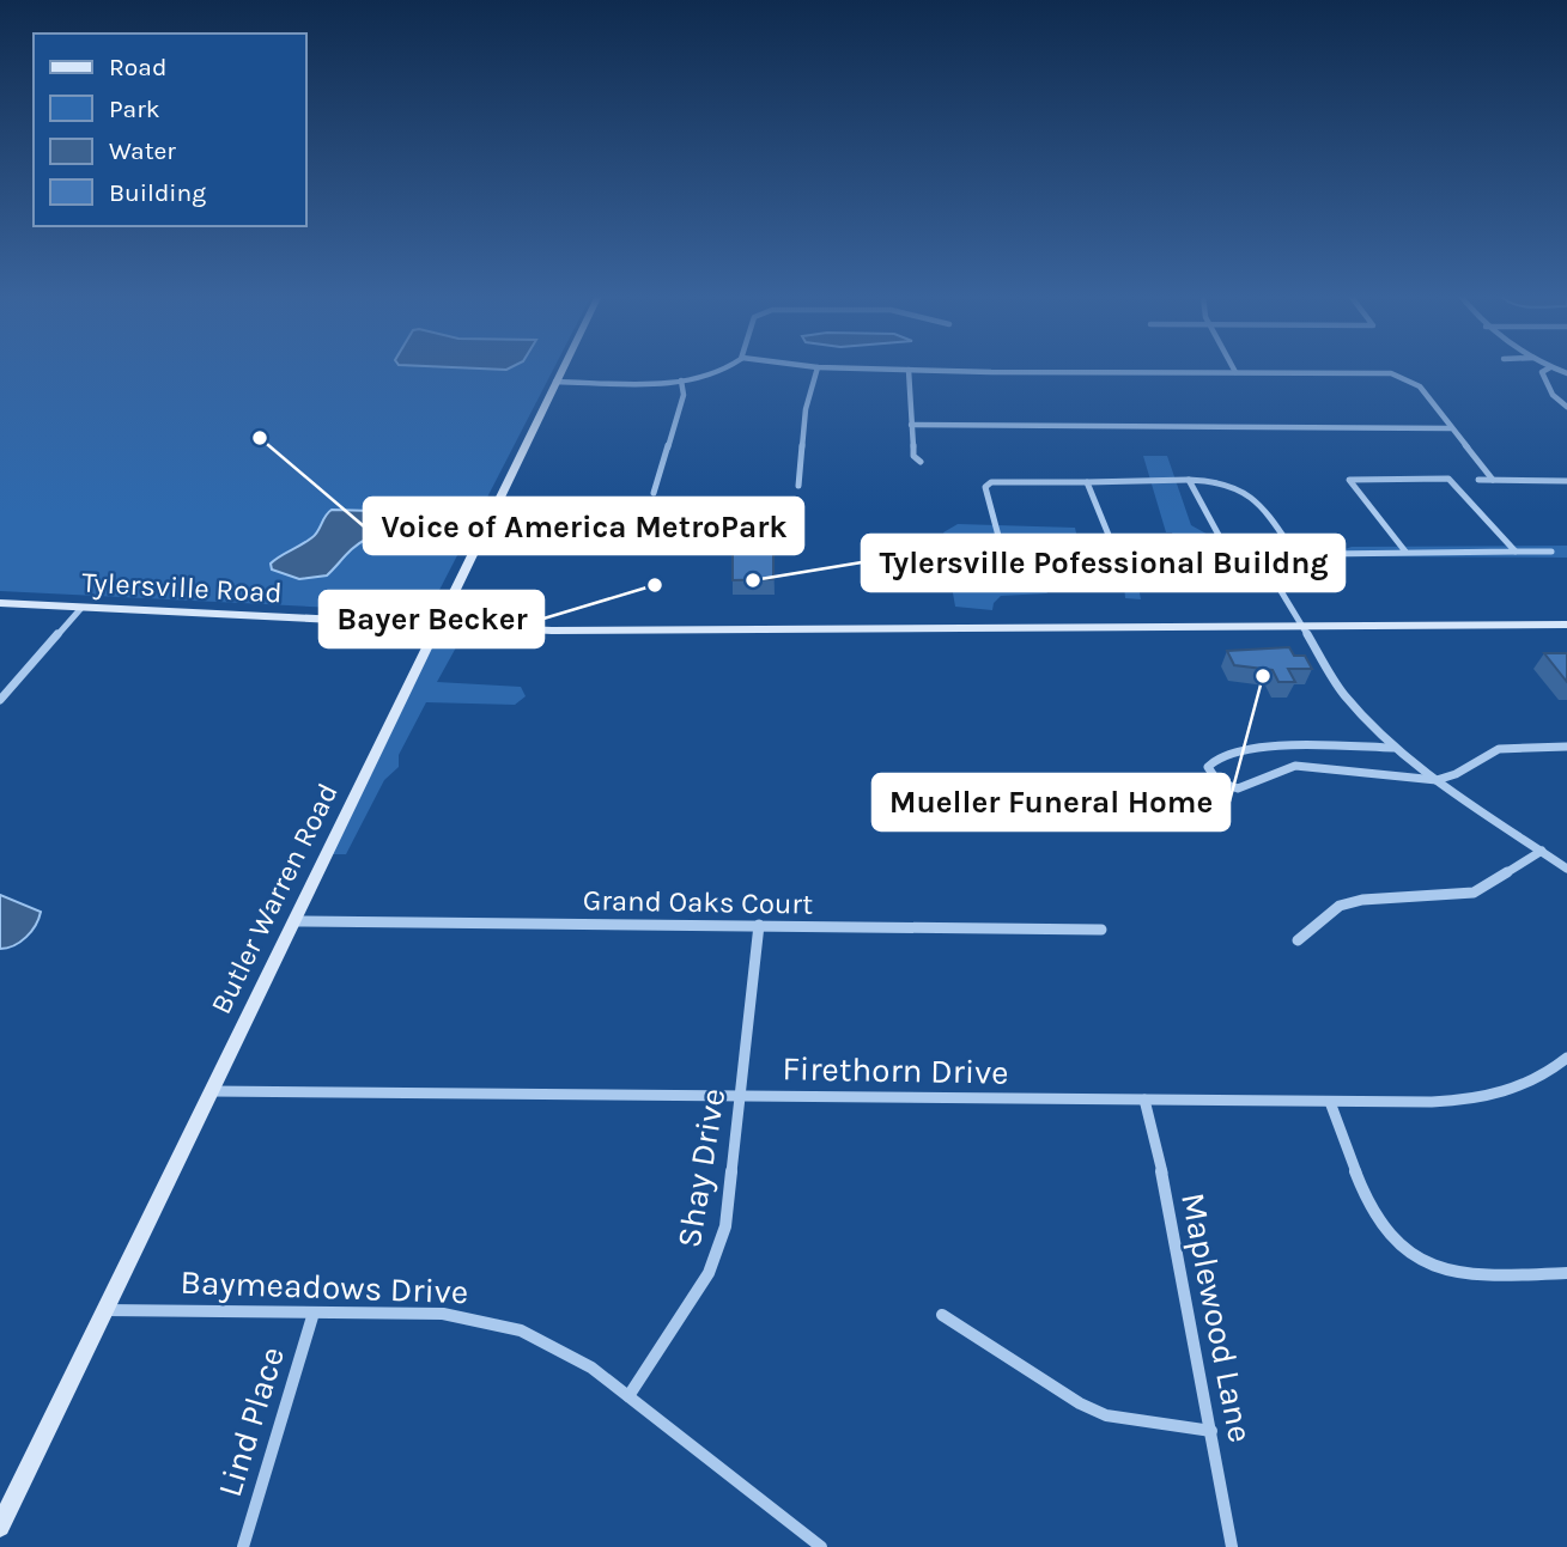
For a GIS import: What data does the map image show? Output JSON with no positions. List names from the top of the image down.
{
  "streets": {
    "main road": ["Tylersville Road", "Butler Warren Road"],
    "street": [
      "Grand Oaks Court",
      "Firethorn Drive",
      "Shay Drive",
      "Baymeadows Drive",
      "Maplewood Lane",
      "Lind Place"
    ]
  },
  "crossings": [
    ["Tylersville Road", "Butler Warren Road"],
    ["Butler Warren Road", "Grand Oaks Court"],
    ["Butler Warren Road", "Firethorn Drive"],
    ["Butler Warren Road", "Baymeadows Drive"],
    ["Grand Oaks Court", "Shay Drive"],
    ["Firethorn Drive", "Shay Drive"],
    ["Firethorn Drive", "Maplewood Lane"],
    ["Shay Drive", "Baymeadows Drive"],
    ["Baymeadows Drive", "Lind Place"]
  ],
  "places": [
    "Voice of America MetroPark",
    "Tylersville Pofessional Buildng",
    "Bayer Becker",
    "Mueller Funeral Home"
  ],
  "legend": [
    "Road",
    "Park",
    "Water",
    "Building"
  ]
}
